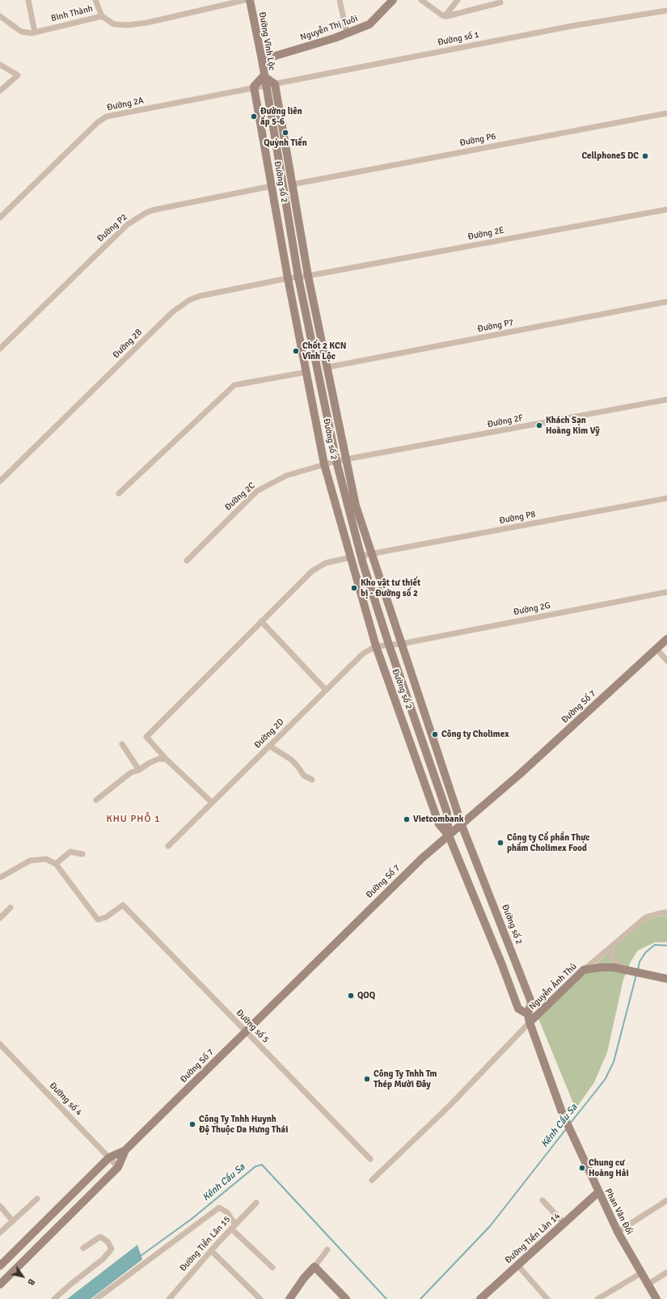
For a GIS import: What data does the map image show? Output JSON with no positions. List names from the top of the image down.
{
  "streets": {
    "main road": [
      "Nguyễn Thị Tuôi",
      "Đường Vĩnh Lộc",
      "Đường số 2",
      "Đường Số 7",
      "Nguyễn Ảnh Thủ",
      "Phan Văn Đối",
      "Đường Tiền Lân 14"
    ],
    "street": [
      "Bình Thành",
      "Đường số 1",
      "Đường 2A",
      "Đường P6",
      "Đường P2",
      "Đường 2E",
      "Đường P7",
      "Đường 2B",
      "Đường 2F",
      "Đường 2C",
      "Đường P8",
      "Đường 2G",
      "Đường 2D",
      "Đường số 5",
      "Đường số 4",
      "Đường Tiền Lân 15"
    ]
  },
  "crossings": [
    ["Nguyễn Thị Tuôi", "Đường Vĩnh Lộc"],
    ["Đường số 1", "Đường Vĩnh Lộc"],
    ["Đường số 1", "Đường 2A"],
    ["Đường số 1", "Đường số 2"],
    ["Đường Vĩnh Lộc", "Đường số 2"],
    ["Đường 2A", "Đường số 2"],
    ["Đường P6", "Đường số 2"],
    ["Đường số 2", "Đường P2"],
    ["Đường số 2", "Đường 2E"],
    ["Đường số 2", "Đường P7"],
    ["Đường số 2", "Đường 2B"],
    ["Đường số 2", "Đường 2F"],
    ["Đường số 2", "Đường 2C"],
    ["Đường số 2", "Đường P8"],
    ["Đường số 2", "Đường 2G"],
    ["Đường số 2", "Đường Số 7"],
    ["Đường số 2", "Đường 2D"],
    ["Đường số 2", "Nguyễn Ảnh Thủ"],
    ["Đường số 2", "Phan Văn Đối"],
    ["Đường 2E", "Đường 2B"],
    ["Đường 2F", "Đường 2C"],
    ["Đường 2G", "Đường 2D"],
    ["Đường Số 7", "Đường số 5"],
    ["Đường Số 7", "Đường số 4"],
    ["Phan Văn Đối", "Đường Tiền Lân 14"]
  ],
  "districts": ["KHU PHỐ 1"],
  "water": ["Kênh Cầu Sa"],
  "places": [
    "Đường liên ấp 5-6",
    "Quỳnh Tiến",
    "CellphoneS DC",
    "Chốt 2 KCN Vĩnh Lộc",
    "Khách Sạn Hoàng Kim Vỹ",
    "Kho vật tư thiết bị - Đường số 2",
    "Công ty Cholimex",
    "Vietcombank",
    "Công ty Cổ phần Thực phẩm Cholimex Food",
    "QOQ",
    "Công Ty Tnhh Tm Thép Mười Đây",
    "Công Ty Tnhh Huynh Đệ Thuộc Da Hưng Thái",
    "Chung cư Hoàng Hải"
  ],
  "north": "bottom right"
}
